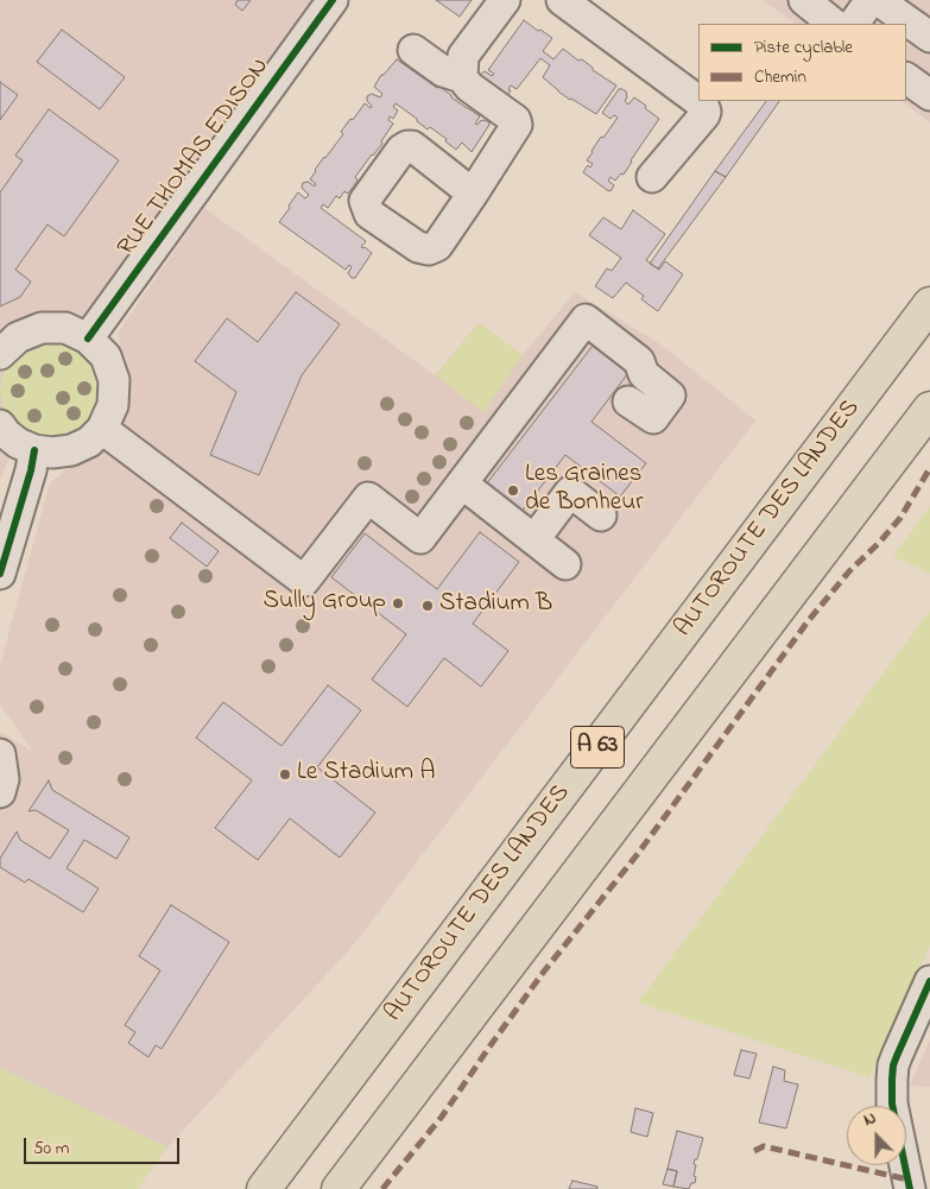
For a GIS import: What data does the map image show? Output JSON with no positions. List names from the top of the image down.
{
  "streets": {
    "highway": ["AUTOROUTE DES LANDES", "A 63"],
    "street": ["RUE THOMAS EDISON"]
  },
  "places": [
    "Les Graines de Bonheur",
    "Sully Group",
    "Stadium B",
    "Le Stadium A"
  ],
  "legend": ["Piste cyclable", "Chemin"],
  "scale_bar": "50 m",
  "north": "top"
}
